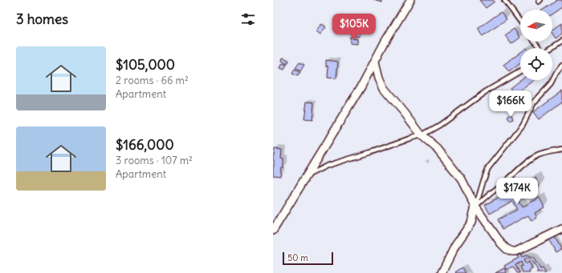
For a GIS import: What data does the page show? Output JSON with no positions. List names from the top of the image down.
{
  "scale_bar": "50 m",
  "north": "left",
  "page": {
    "heading": "3 homes",
    "price": ["$105K", "$166K", "$174K"],
    "list": [
      {
        "name": "$105,000",
        "note": "2 rooms · 66 m² · Apartment"
      },
      {
        "name": "$166,000",
        "note": "3 rooms · 107 m² · Apartment"
      }
    ],
    "scale": "50 m"
  }
}
